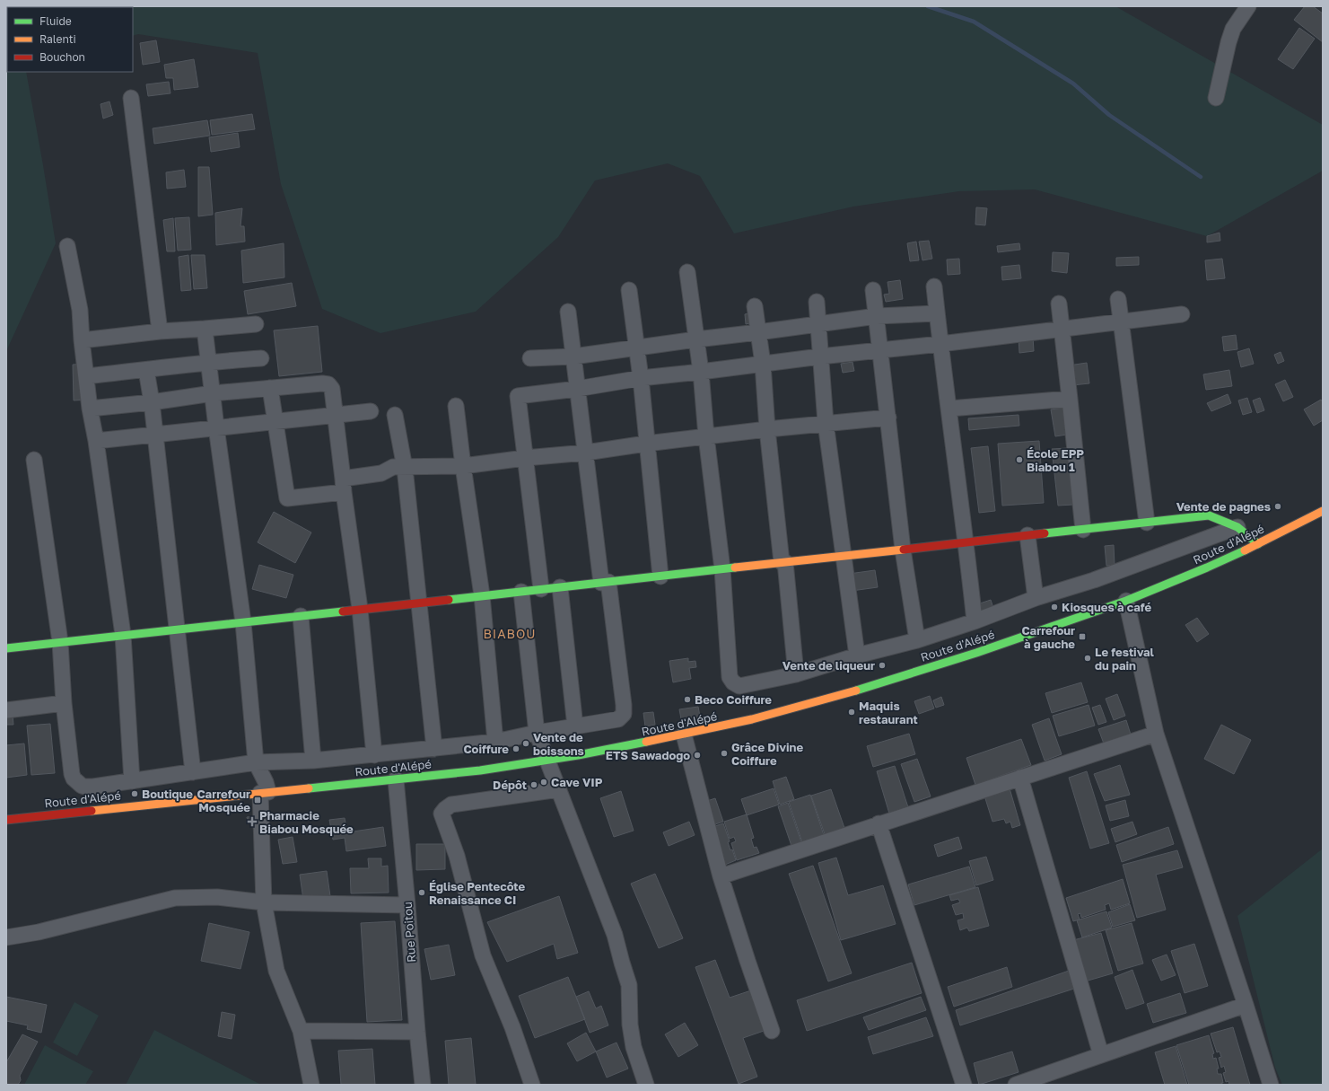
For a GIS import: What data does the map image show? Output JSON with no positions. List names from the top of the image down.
{
  "streets": {
    "main road": ["Route d'Alépé"],
    "street": ["Rue Poitou"]
  },
  "crossings": [
    ["Route d'Alépé", "Rue Poitou"]
  ],
  "districts": ["BIABOU"],
  "places": {
    "other": [
      "École EPP Biabou 1",
      "Vente de pagnes",
      "Kiosques à café",
      "Le festival du pain",
      "Vente de liqueur",
      "Beco Coiffure",
      "Maquis restaurant",
      "Vente de boissons",
      "Coiffure",
      "Grâce Divine Coiffure",
      "ETS Sawadogo",
      "Cave VIP",
      "Dépôt",
      "Boutique",
      "Église Pentecôte Renaissance CI"
    ],
    "transit": ["Carrefour à gauche", "Carrefour Mosquée"],
    "health": ["Pharmacie Biabou Mosquée"]
  },
  "legend": ["Fluide", "Ralenti", "Bouchon"]
}
